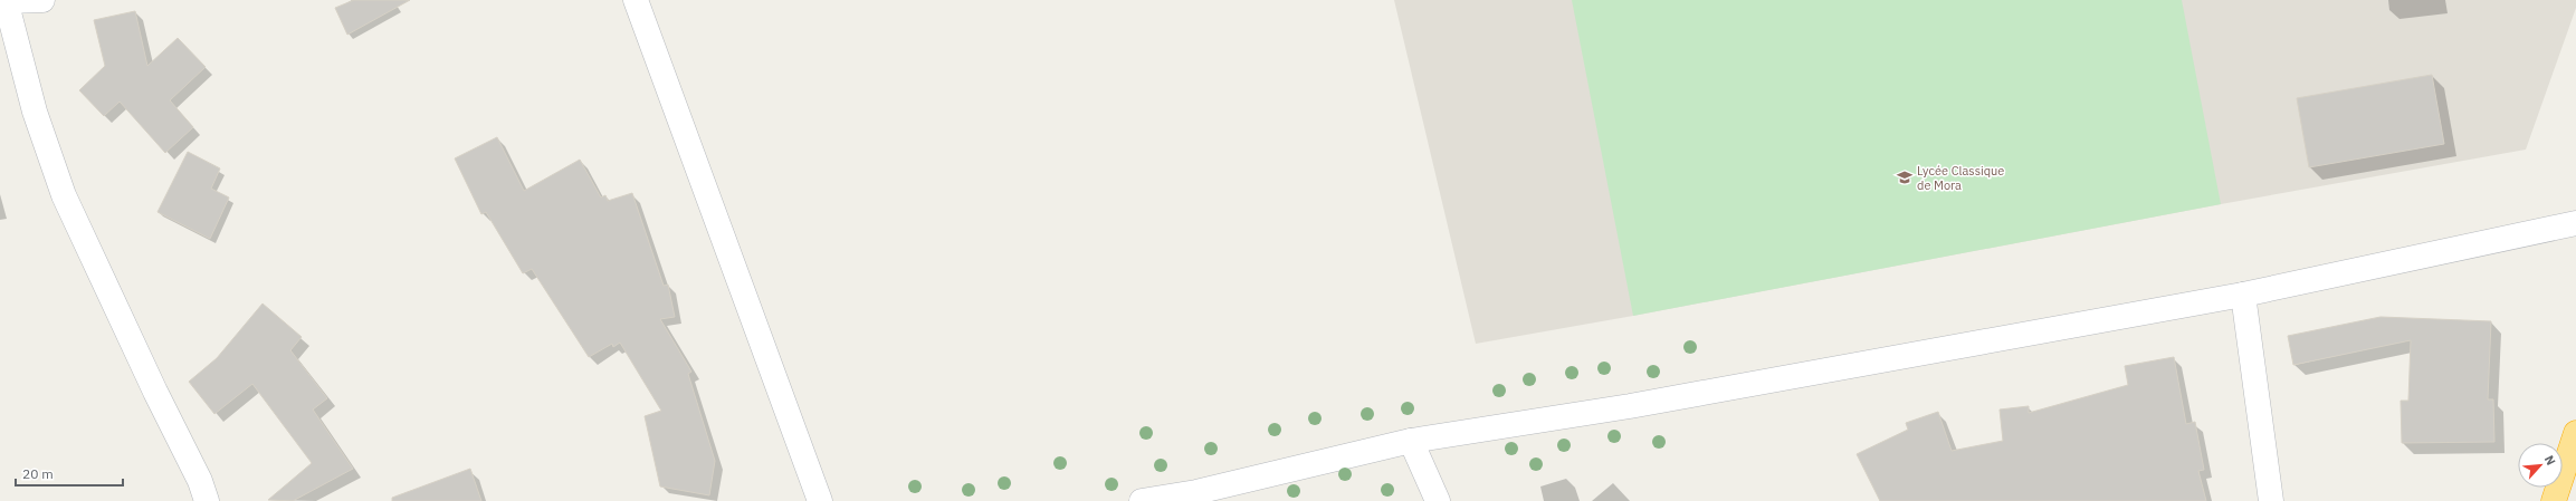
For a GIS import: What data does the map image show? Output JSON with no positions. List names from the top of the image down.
{
  "places": {
    "school or university": ["Lycée Classique de Mora"]
  },
  "scale_bar": "20 m",
  "north": "top right"
}
